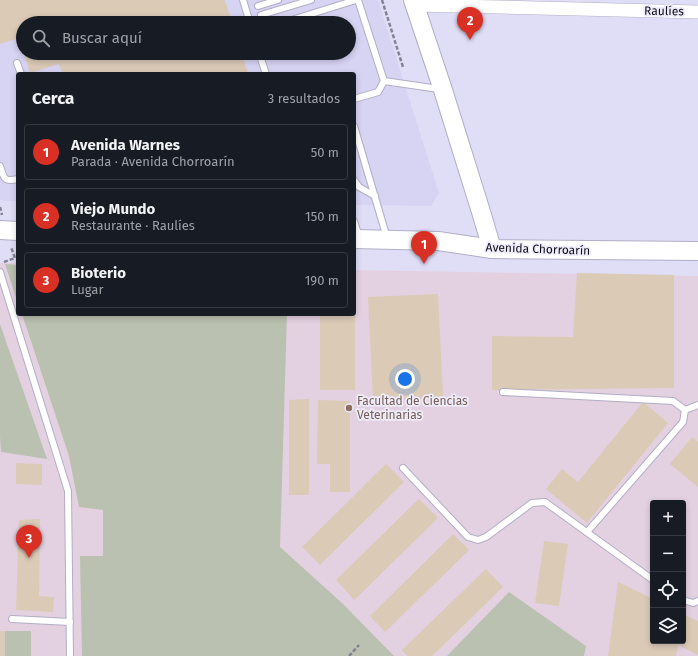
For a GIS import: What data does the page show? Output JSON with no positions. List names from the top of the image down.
{
  "streets": {
    "main road": ["Avenida Chorroarín"],
    "street": ["Raulíes"]
  },
  "places": ["Facultad de Ciencias Veterinarias"],
  "page": {
    "pins": ["2", "1", "3"],
    "search": "Buscar aquí",
    "heading": ["Cerca", "3 resultados"],
    "list": [
      {
        "mark": "1",
        "name": "Avenida Warnes",
        "note": "Parada · Avenida Chorroarín",
        "value": "50 m"
      },
      {
        "mark": "2",
        "name": "Viejo Mundo",
        "note": "Restaurante · Raulíes",
        "value": "150 m"
      },
      {
        "mark": "3",
        "name": "Bioterio",
        "note": "Lugar",
        "value": "190 m"
      }
    ],
    "map_buttons": ["+", "−"]
  }
}
